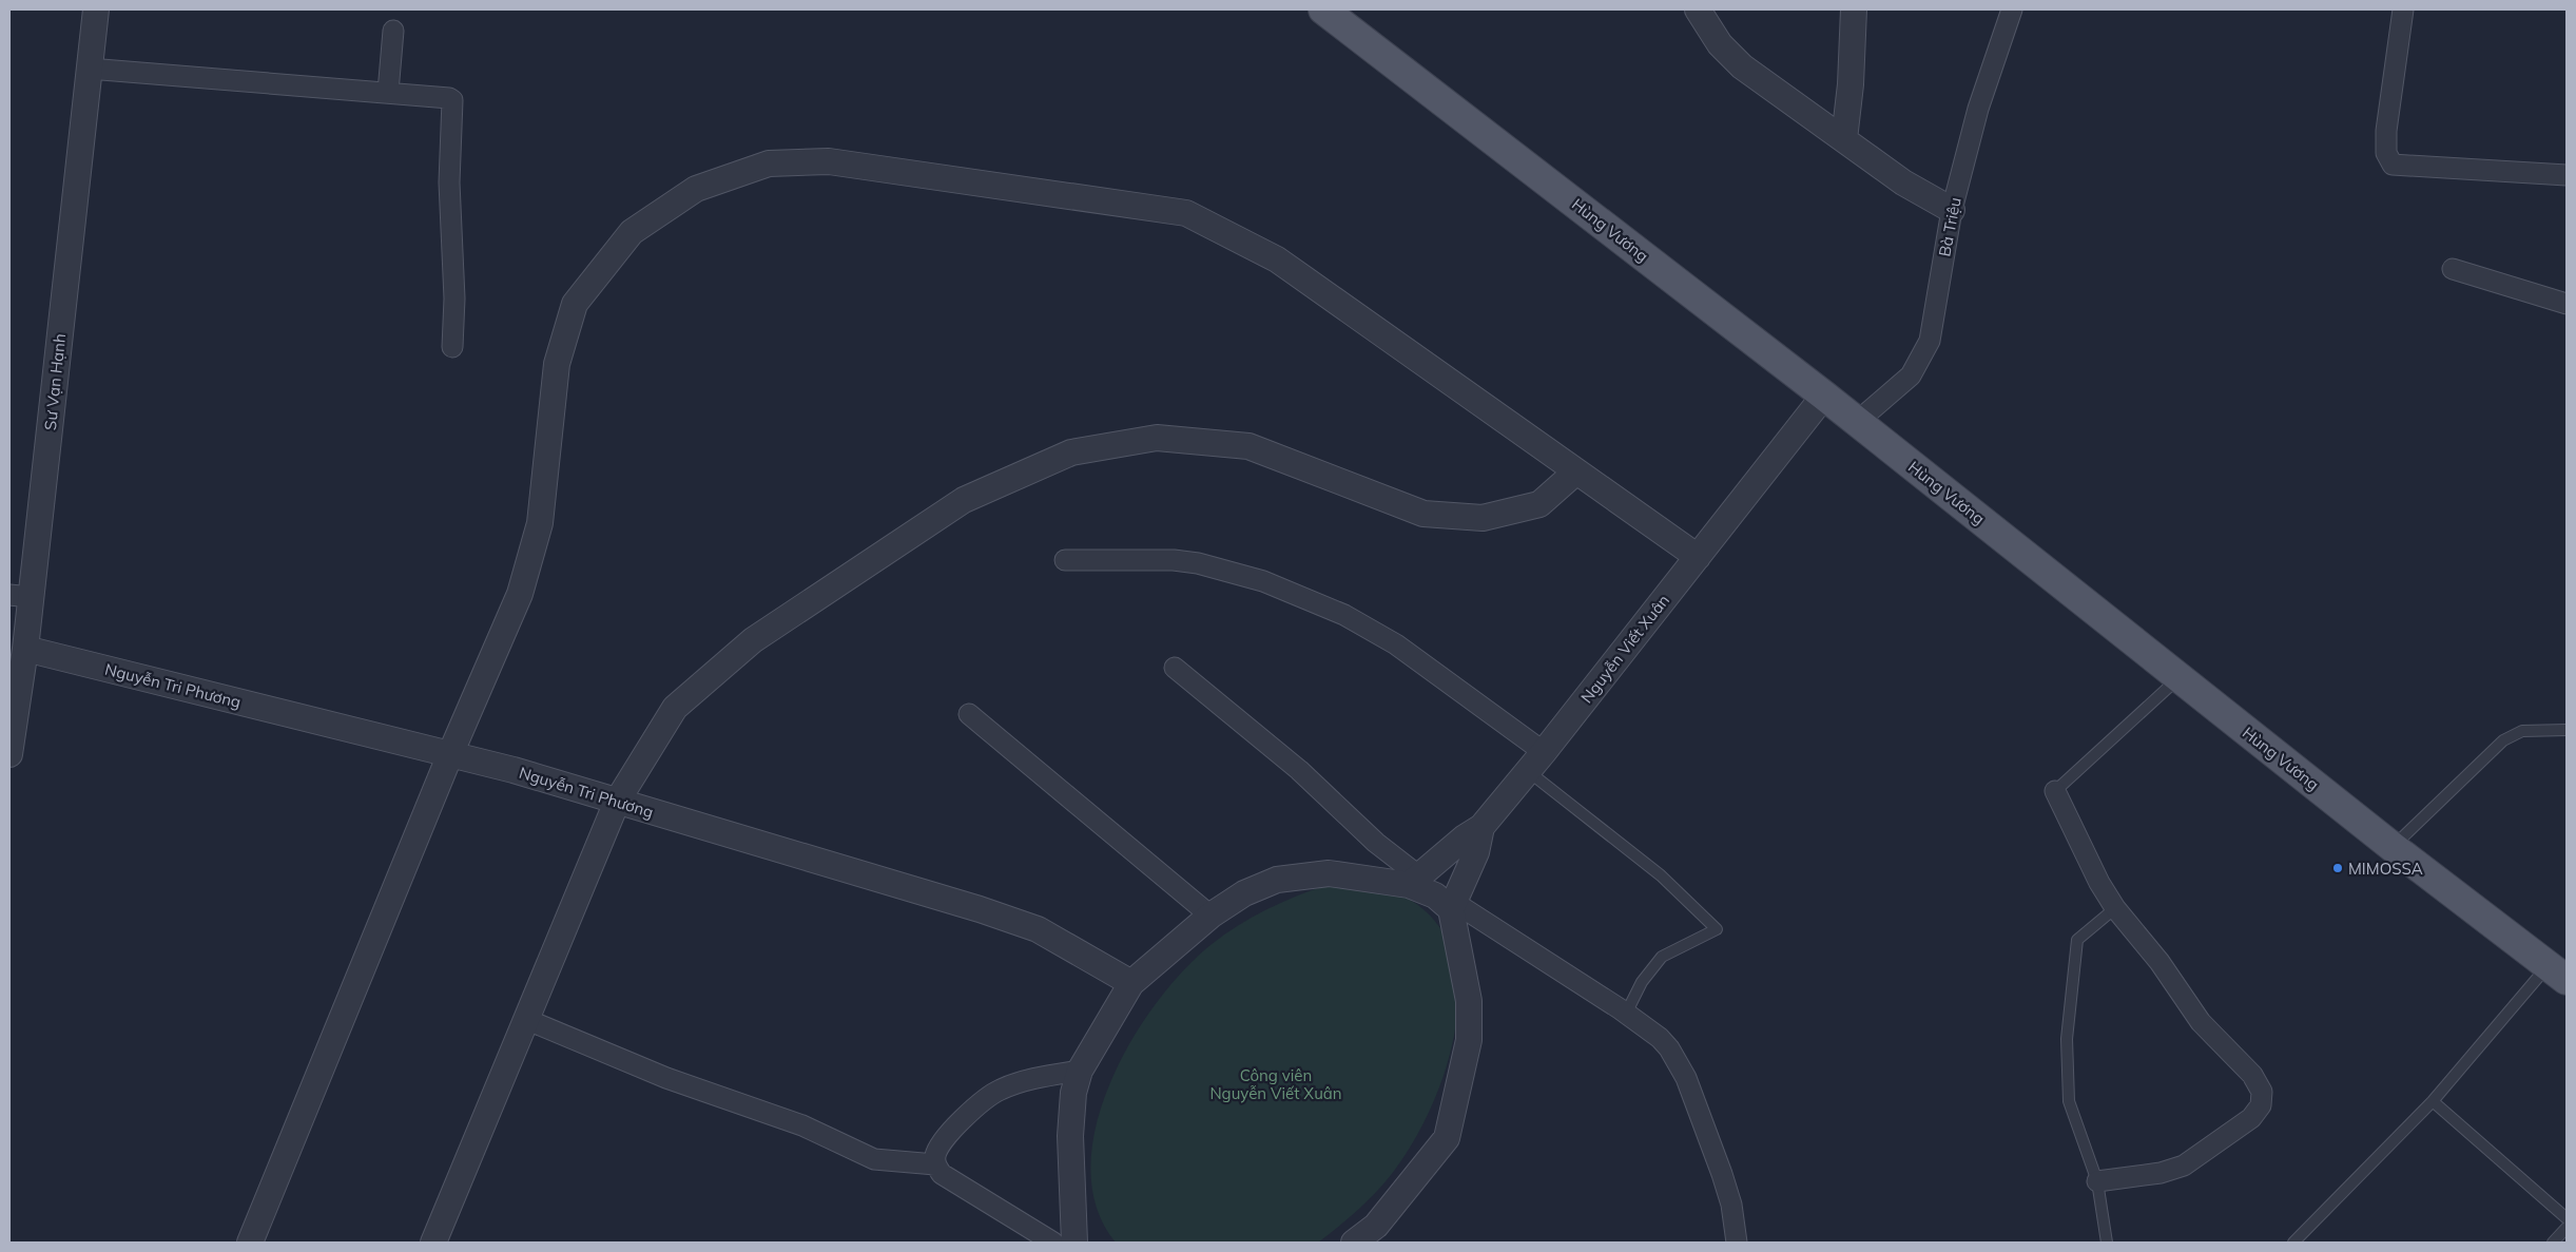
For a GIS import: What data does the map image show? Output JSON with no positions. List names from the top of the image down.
{
  "streets": {
    "main road": ["Hùng Vương"],
    "street": [
      "Bà Triệu",
      "Sư Vạn Hạnh",
      "Nguyễn Viết Xuân",
      "Nguyễn Tri Phương"
    ]
  },
  "crossings": [
    ["Bà Triệu", "Hùng Vương"],
    ["Hùng Vương", "Nguyễn Viết Xuân"],
    ["Sư Vạn Hạnh", "Nguyễn Tri Phương"]
  ],
  "parks": ["Công viên Nguyễn Viết Xuân"],
  "places": ["MIMOSSA"]
}
